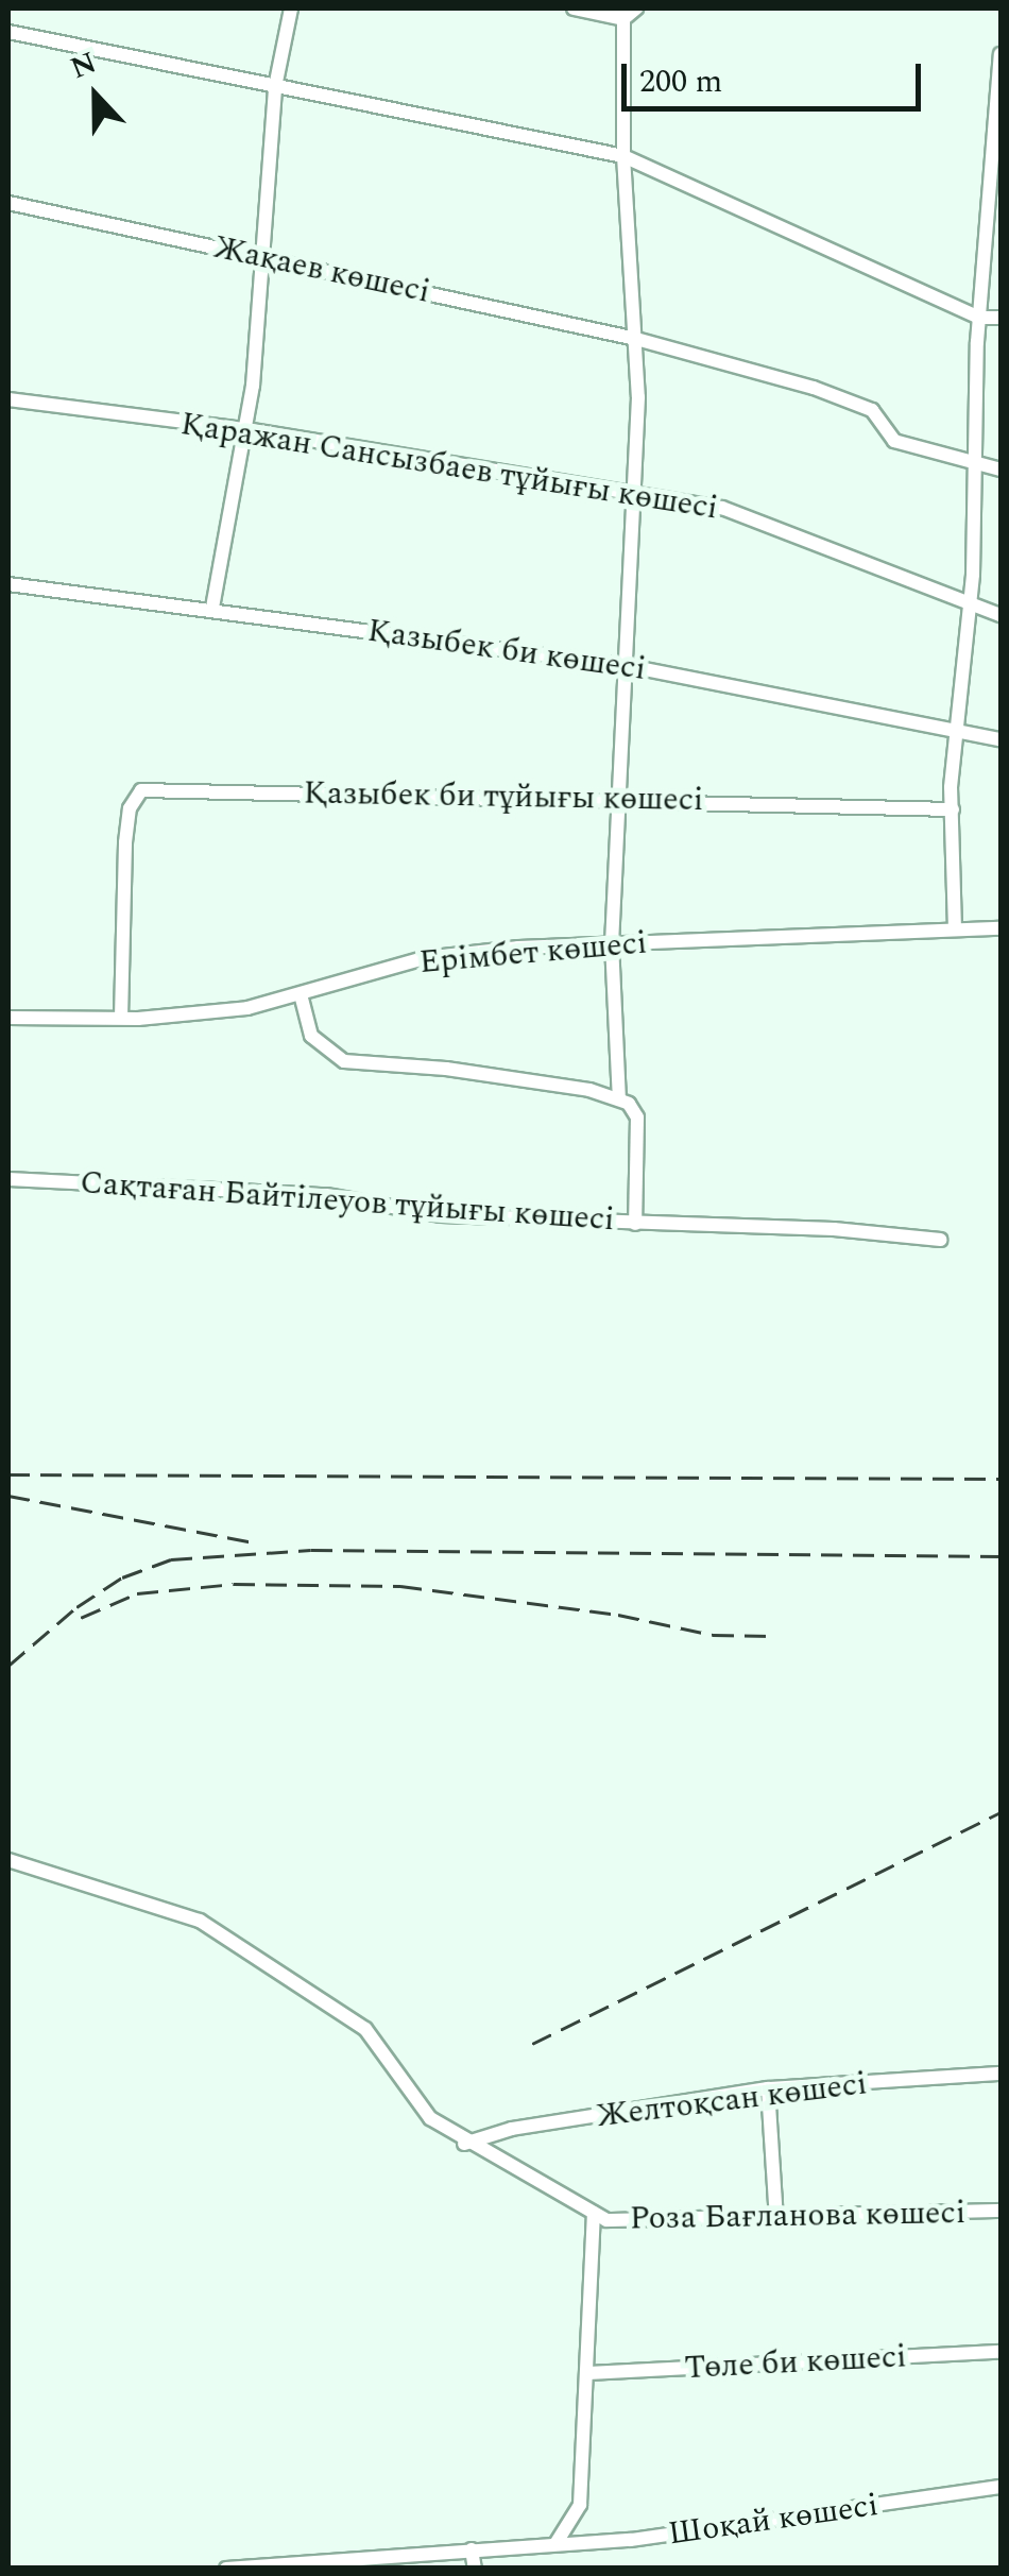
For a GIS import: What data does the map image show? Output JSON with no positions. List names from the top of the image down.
{
  "streets": {
    "street": [
      "Жақаев көшесі",
      "Қаражан Сансызбаев тұйығы көшесі",
      "Қазыбек би көшесі",
      "Қазыбек би тұйығы көшесі",
      "Ерімбет көшесі",
      "Сақтаған Байтілеуов тұйығы көшесі",
      "Желтоқсан көшесі",
      "Роза Бағланова көшесі",
      "Төле би көшесі",
      "Шоқай көшесі"
    ]
  },
  "crossings": [
    ["Қазыбек би тұйығы көшесі", "Ерімбет көшесі"],
    ["Желтоқсан көшесі", "Роза Бағланова көшесі"]
  ],
  "scale_bar": "200 m",
  "north": "top"
}
